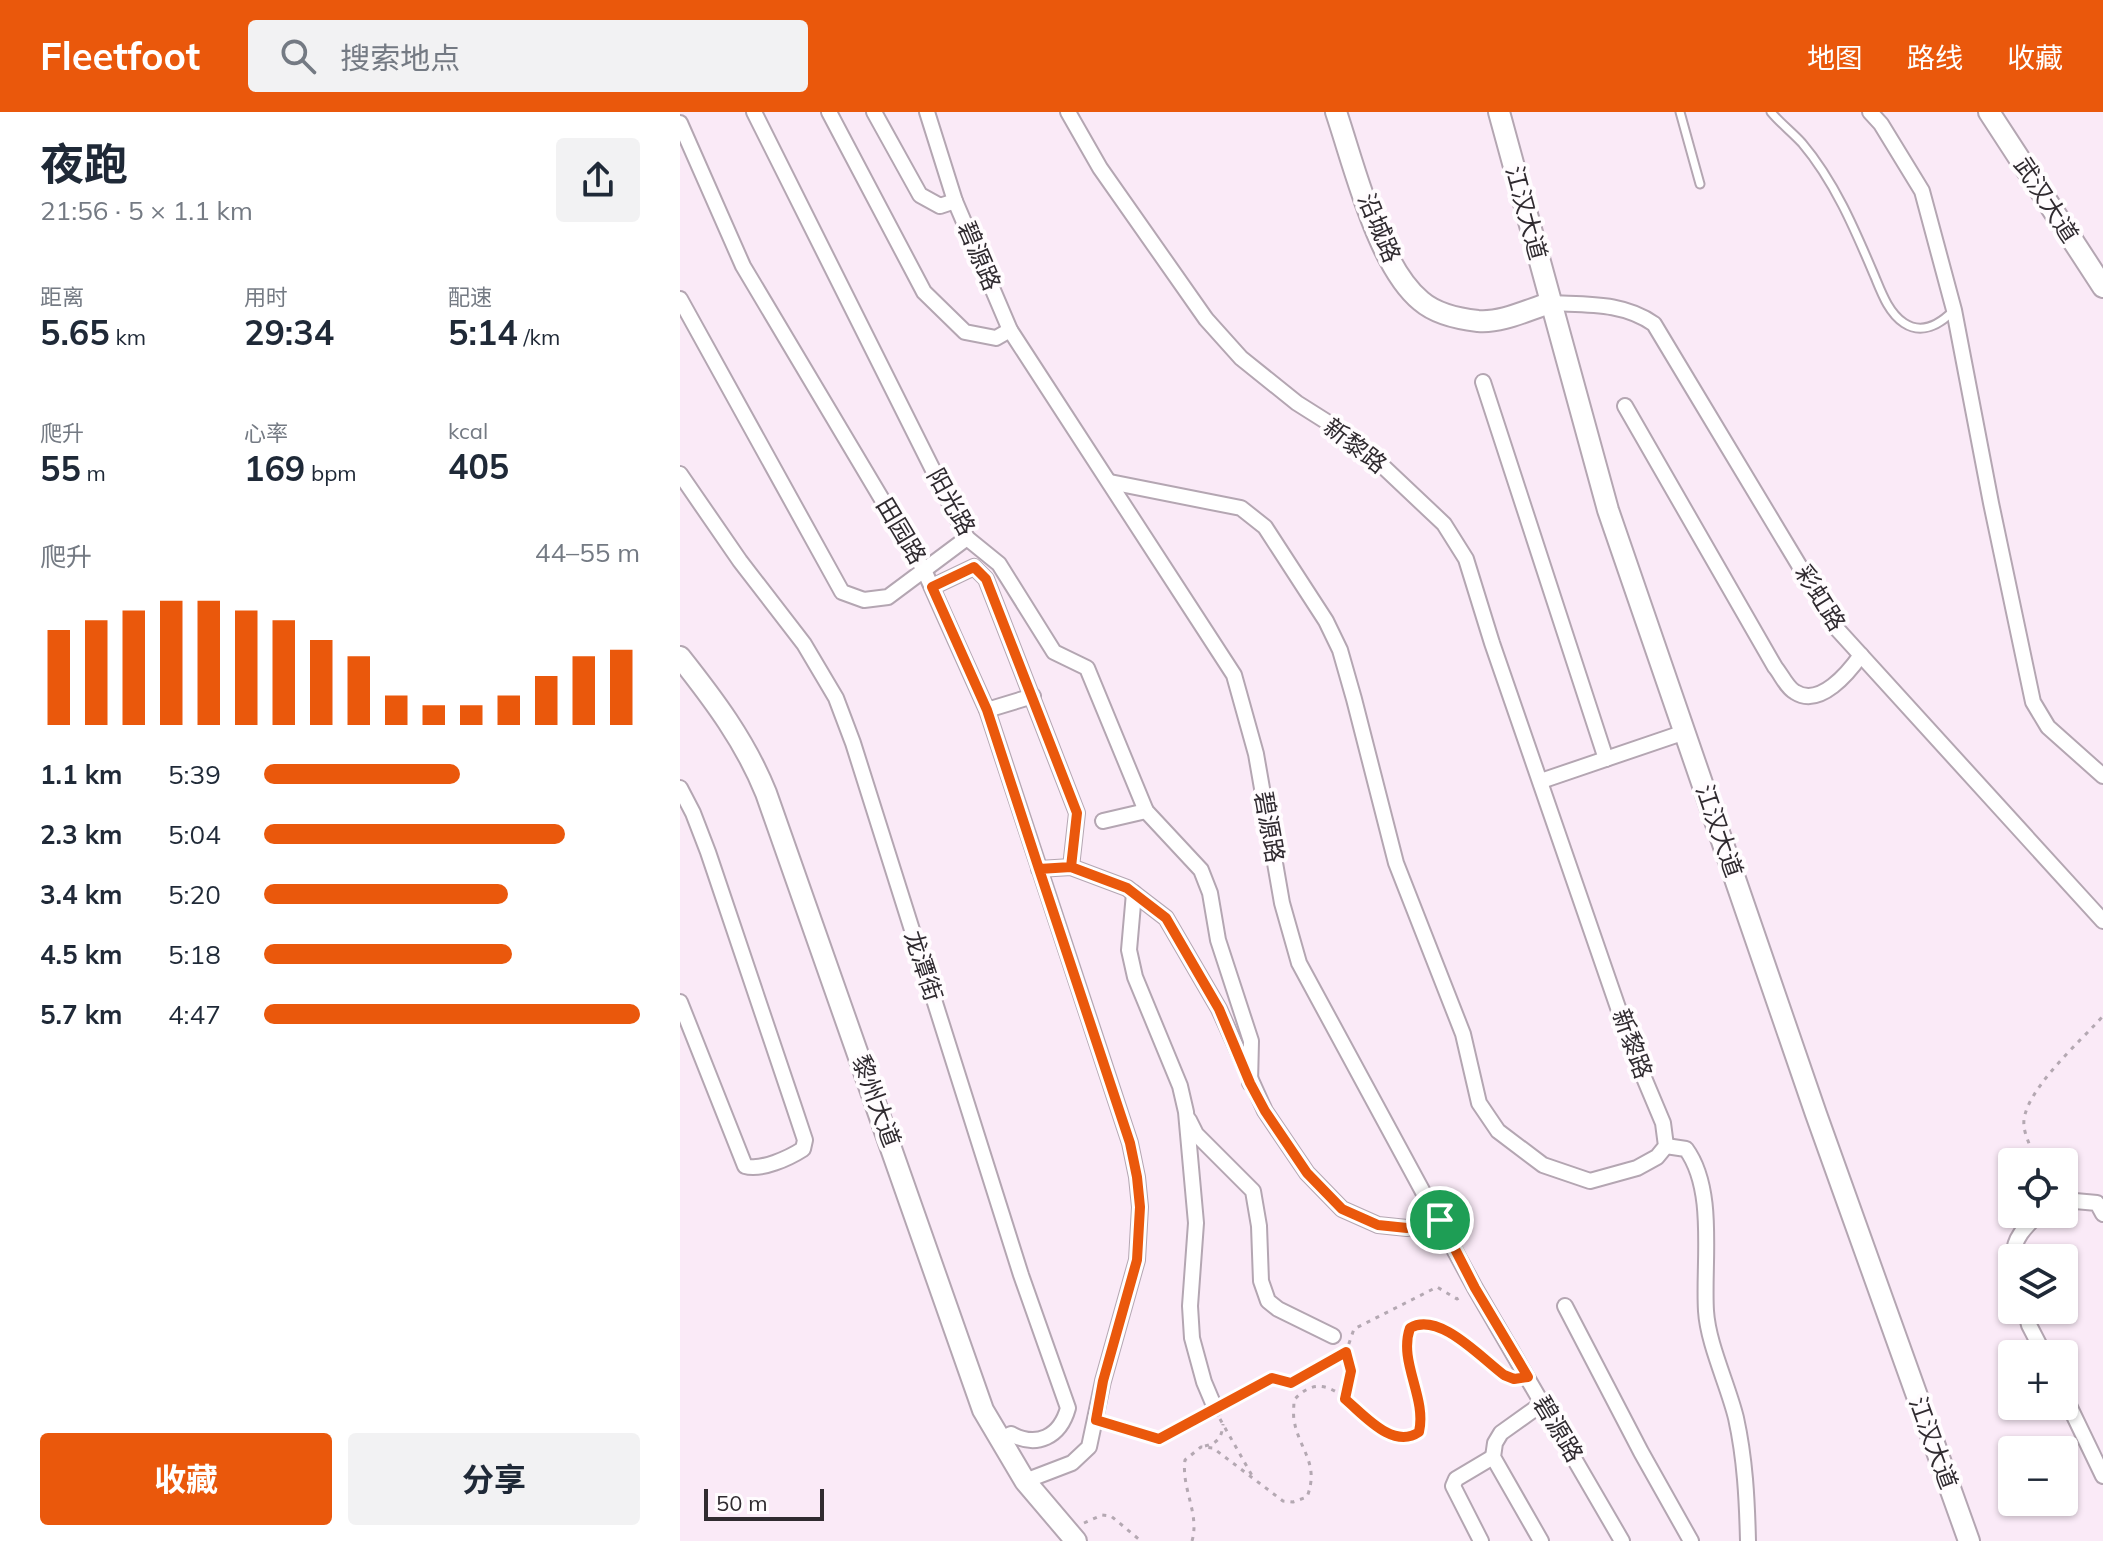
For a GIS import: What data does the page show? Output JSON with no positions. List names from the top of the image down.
{
  "streets": {
    "main road": [
      "武汉大道",
      "江汉大道",
      "沿城路",
      "黎州大道"
    ],
    "street": [
      "碧源路",
      "新黎路",
      "阳光路",
      "田园路",
      "彩虹路",
      "龙潭街"
    ]
  },
  "crossings": [
    ["江汉大道", "沿城路"],
    ["江汉大道", "彩虹路"],
    ["沿城路", "彩虹路"],
    ["田园路", "黎州大道"],
    ["龙潭街", "黎州大道"]
  ],
  "scale_bar": "50 m",
  "page": {
    "header": "Fleetfoot",
    "search": "搜索地点",
    "nav": ["地图", "路线", "收藏"],
    "heading": ["夜跑", "21:56 · 5 × 1.1 km"],
    "stats": [
      ["距离", "5.65 km"],
      ["用时", "29:34"],
      ["配速", "5:14 /km"],
      ["爬升", "55 m"],
      ["心率", "169 bpm"],
      ["kcal", "405"]
    ],
    "chart": ["爬升", "44–55 m"],
    "list": [
      {
        "name": "1.1 km",
        "note": "5:39"
      },
      {
        "name": "2.3 km",
        "note": "5:04"
      },
      {
        "name": "3.4 km",
        "note": "5:20"
      },
      {
        "name": "4.5 km",
        "note": "5:18"
      },
      {
        "name": "5.7 km",
        "note": "4:47"
      }
    ],
    "map_buttons": ["+", "−"],
    "buttons": ["收藏", "分享"],
    "scale": "50 m"
  }
}
